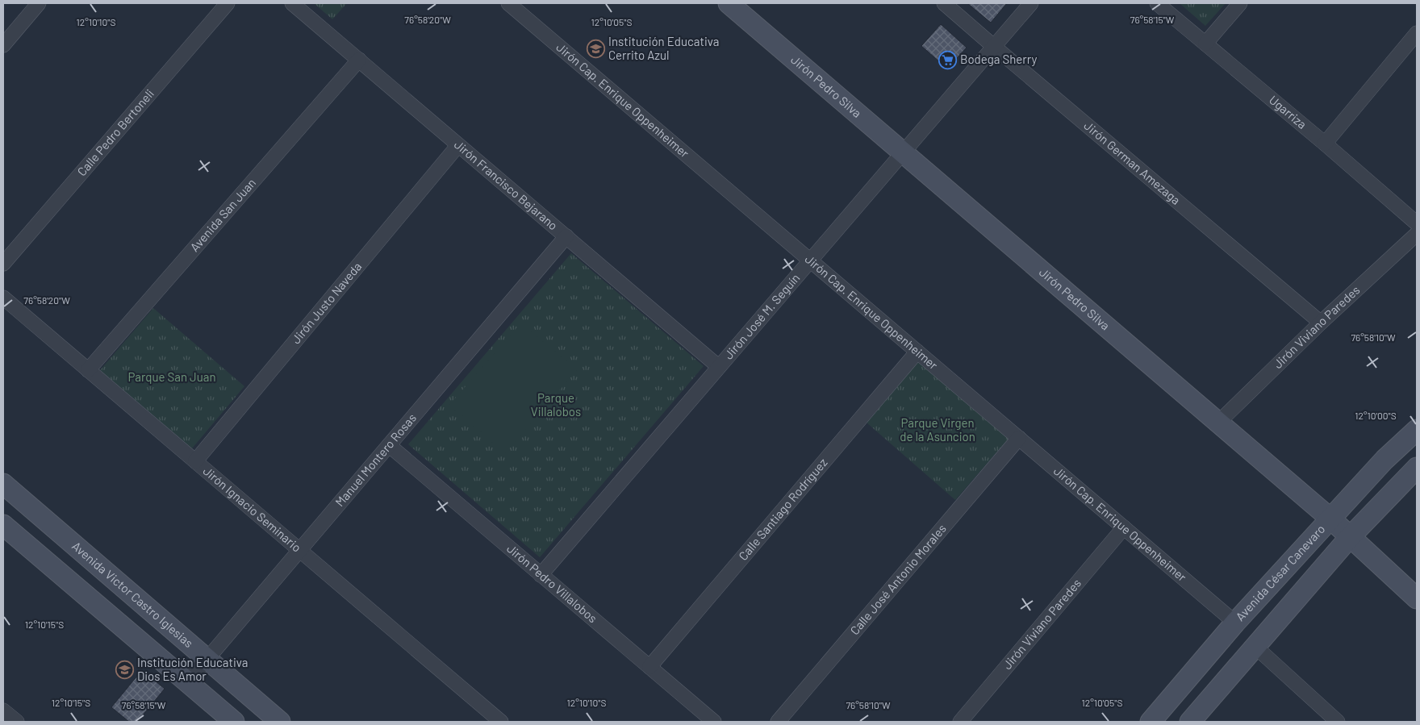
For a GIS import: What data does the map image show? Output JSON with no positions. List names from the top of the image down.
{
  "streets": {
    "street": [
      "Jirón Pedro Silva",
      "Jirón Cap. Enrique Oppenheimer",
      "Ugarriza",
      "Calle Pedro Bertoneli",
      "Jirón German Amezaga",
      "Jirón Francisco Bejarano",
      "Avenida San Juan",
      "Jirón Justo Naveda",
      "Jirón José M. Seguín",
      "Jirón Viviano Paredes",
      "Manuel Montero Rosas",
      "Calle Santiago Rodríguez",
      "Jirón Ignacio Seminario",
      "Avenida César Canevaro",
      "Calle José Antonio Morales",
      "Jirón Pedro Villalobos",
      "Avenida Victor Castro Iglesias"
    ]
  },
  "crossings": [
    ["Jirón Pedro Silva", "Jirón José M. Seguín"],
    ["Jirón Pedro Silva", "Jirón Viviano Paredes"],
    ["Jirón Pedro Silva", "Avenida César Canevaro"],
    ["Jirón Cap. Enrique Oppenheimer", "Jirón José M. Seguín"],
    ["Jirón Cap. Enrique Oppenheimer", "Jirón Viviano Paredes"],
    ["Jirón Cap. Enrique Oppenheimer", "Calle Santiago Rodríguez"],
    ["Jirón Cap. Enrique Oppenheimer", "Avenida César Canevaro"],
    ["Jirón Cap. Enrique Oppenheimer", "Calle José Antonio Morales"],
    ["Jirón German Amezaga", "Jirón José M. Seguín"],
    ["Jirón German Amezaga", "Jirón Viviano Paredes"],
    ["Jirón Francisco Bejarano", "Avenida San Juan"],
    ["Jirón Francisco Bejarano", "Jirón Justo Naveda"],
    ["Jirón Francisco Bejarano", "Jirón José M. Seguín"],
    ["Jirón Francisco Bejarano", "Manuel Montero Rosas"],
    ["Avenida San Juan", "Jirón Ignacio Seminario"],
    ["Jirón Justo Naveda", "Jirón Ignacio Seminario"],
    ["Jirón José M. Seguín", "Jirón Pedro Villalobos"],
    ["Manuel Montero Rosas", "Jirón Ignacio Seminario"],
    ["Manuel Montero Rosas", "Jirón Pedro Villalobos"],
    ["Manuel Montero Rosas", "Avenida Victor Castro Iglesias"],
    ["Calle Santiago Rodríguez", "Jirón Pedro Villalobos"]
  ],
  "parks": ["Parque San Juan", "Parque Villalobos", "Parque Virgen de la Asuncion"],
  "places": {
    "school or university": ["Institución Educativa Cerrito Azul", "Institución Educativa Dios Es Amor"],
    "supermarket": ["Bodega Sherry"]
  },
  "coordinates": [
    "76°58'20\"W",
    "76°58'15\"W",
    "12°10'10\"S",
    "12°10'05\"S",
    "76°58'10\"W",
    "12°10'00\"S",
    "12°10'15\"S"
  ]
}
